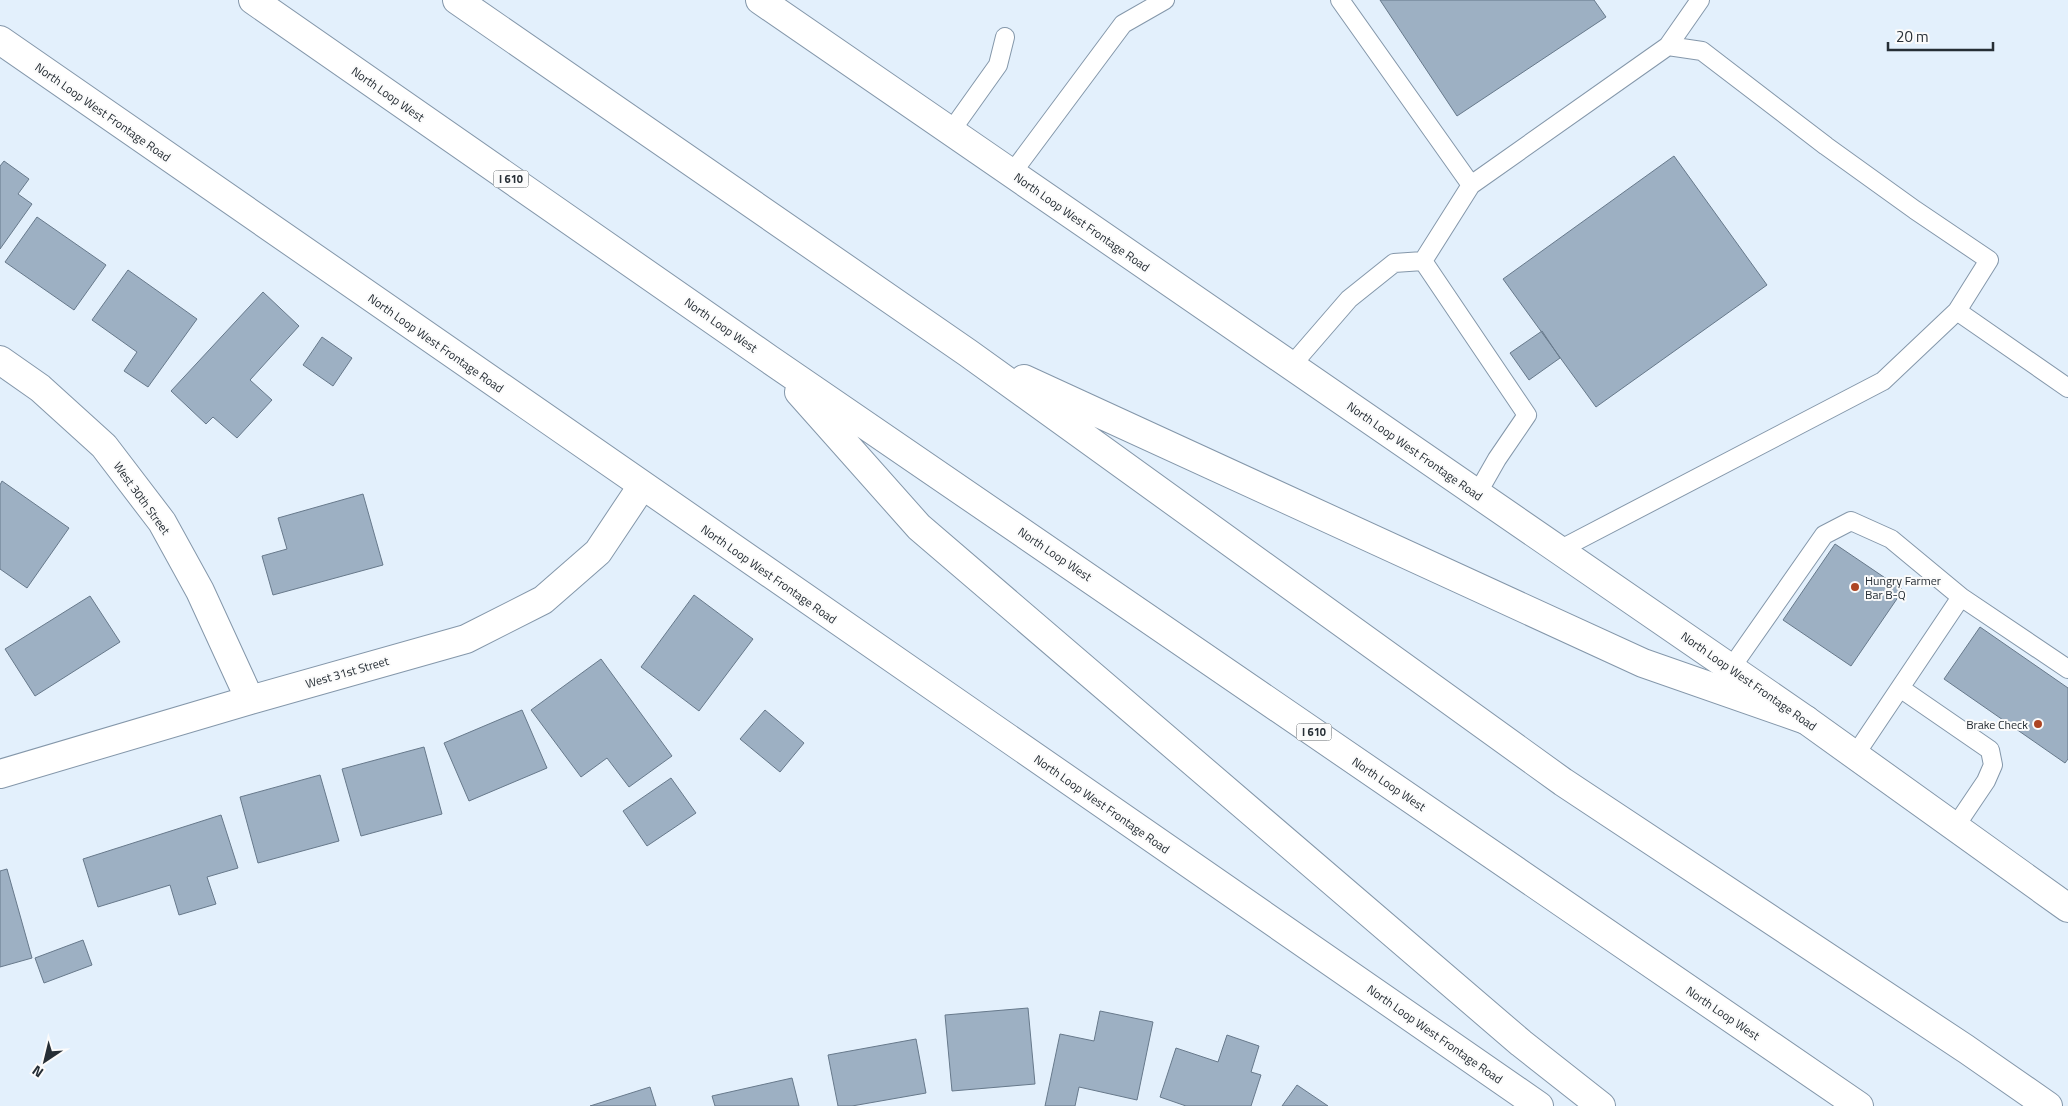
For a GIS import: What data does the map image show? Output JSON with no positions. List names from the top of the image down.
{
  "streets": {
    "main road": [
      "North Loop West",
      "North Loop West Frontage Road",
      "I 610",
      "West 30th Street",
      "West 31st Street"
    ]
  },
  "crossings": [
    ["North Loop West Frontage Road", "West 31st Street"],
    ["West 30th Street", "West 31st Street"]
  ],
  "places": ["Hungry Farmer Bar B-Q", "Brake Check"],
  "scale_bar": "20 m",
  "north": "bottom left"
}
